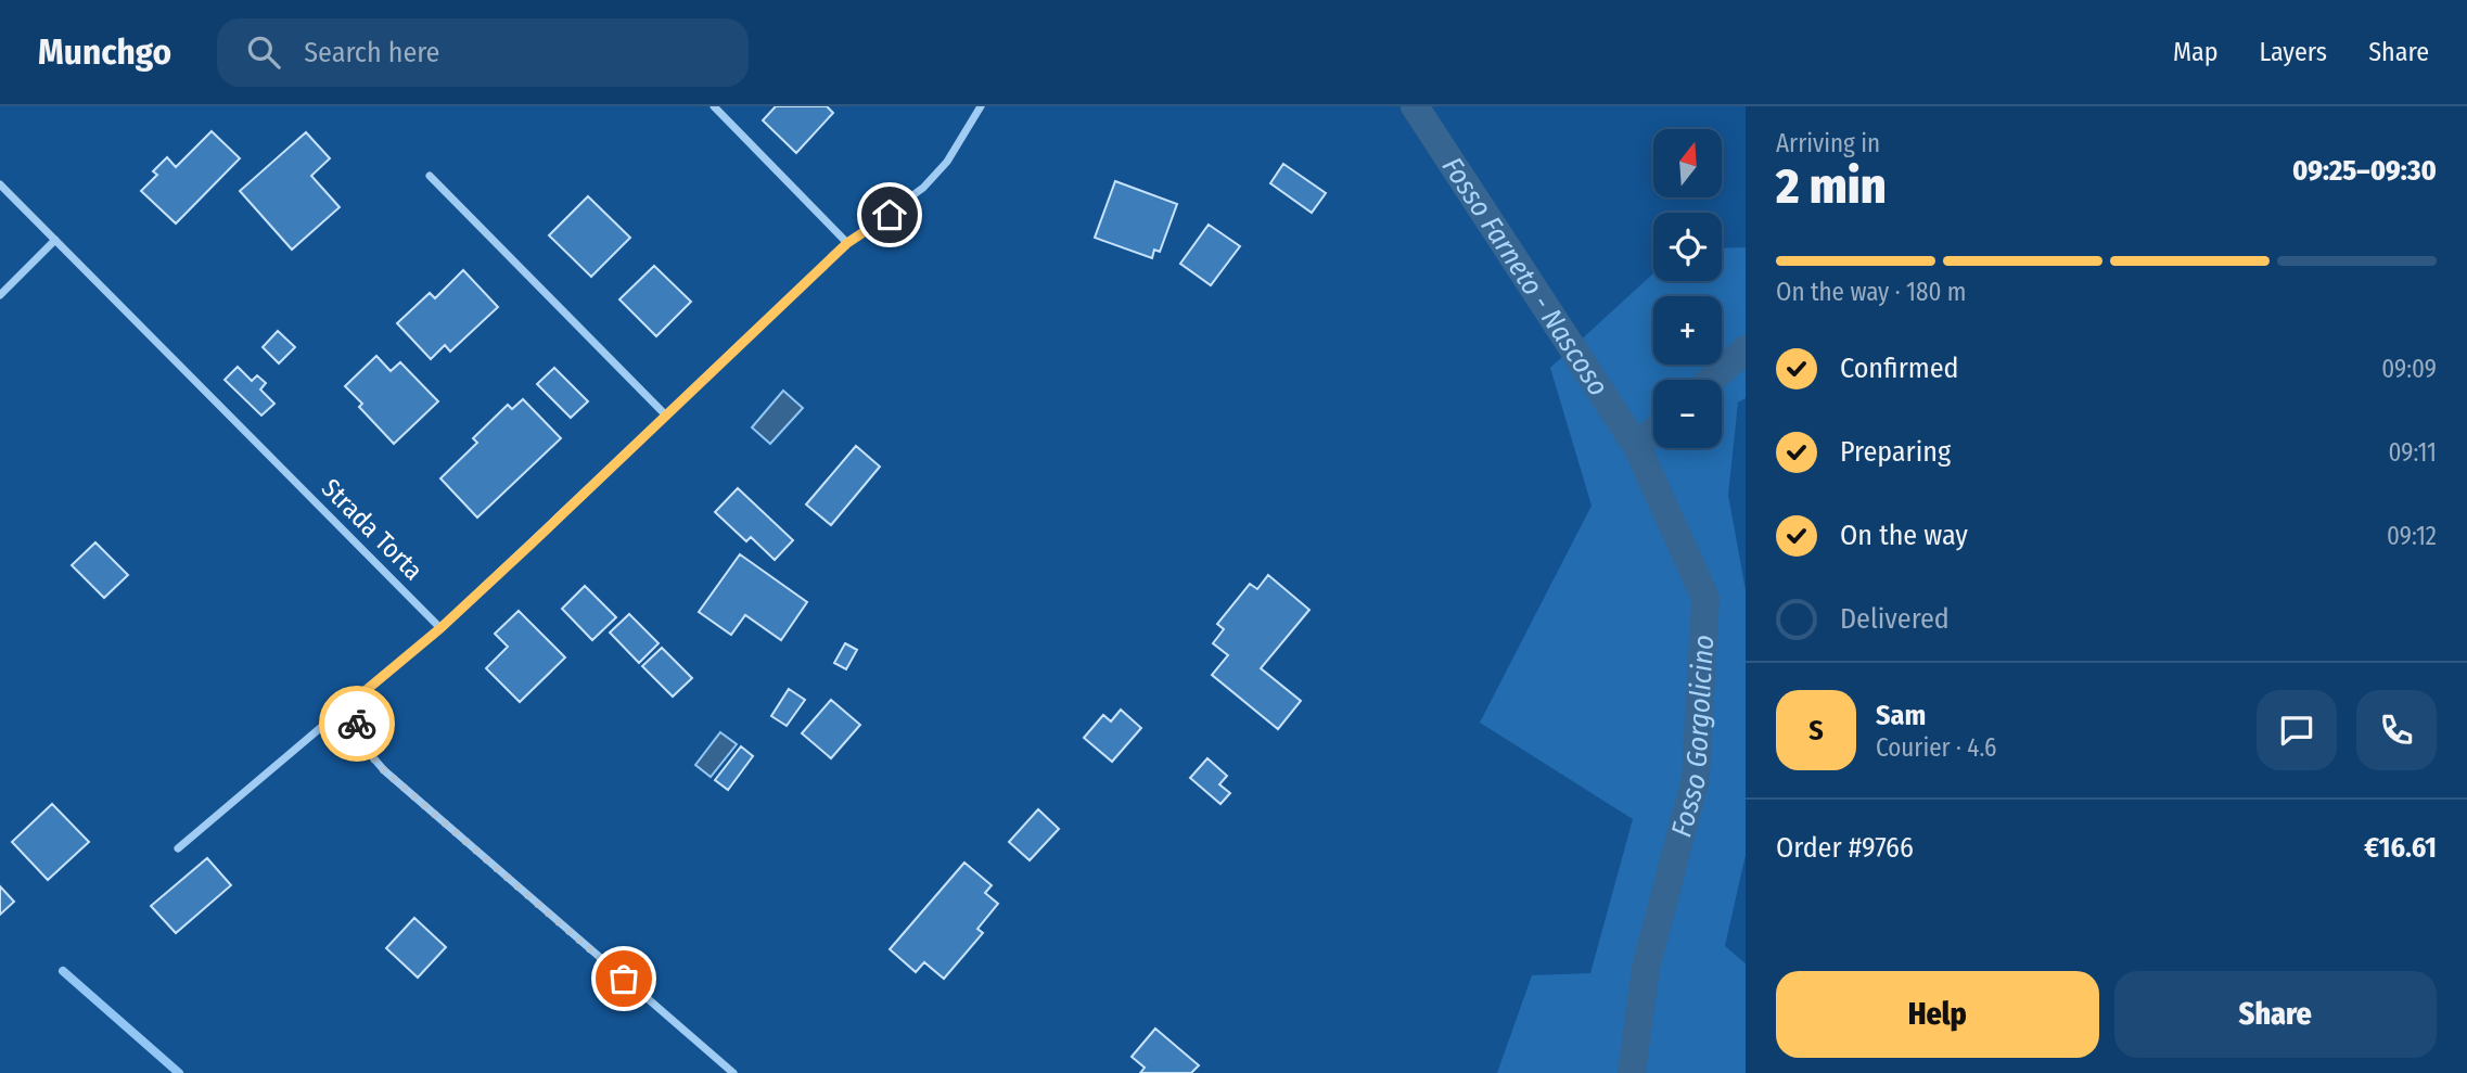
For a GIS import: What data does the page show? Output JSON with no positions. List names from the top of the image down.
{
  "streets": {
    "street": ["Strada Torta"]
  },
  "water": ["Fosso Farneto - Nascoso", "Fosso Gorgolicino"],
  "north": "top",
  "page": {
    "header": "Munchgo",
    "search": "Search here",
    "nav": ["Map", "Layers", "Share"],
    "heading": ["2 min", "Arriving in", "09:25–09:30"],
    "panel": [
      "Sam",
      "Courier · 4.6",
      "Order #9766",
      "€16.61"
    ],
    "map_buttons": ["+", "−"],
    "bar": "On the way · 180 m",
    "list": [
      ["Confirmed", "09:09"],
      ["Preparing", "09:11"],
      ["On the way", "09:12"],
      "Delivered"
    ],
    "round": "S",
    "buttons": ["Help", "Share"]
  }
}
